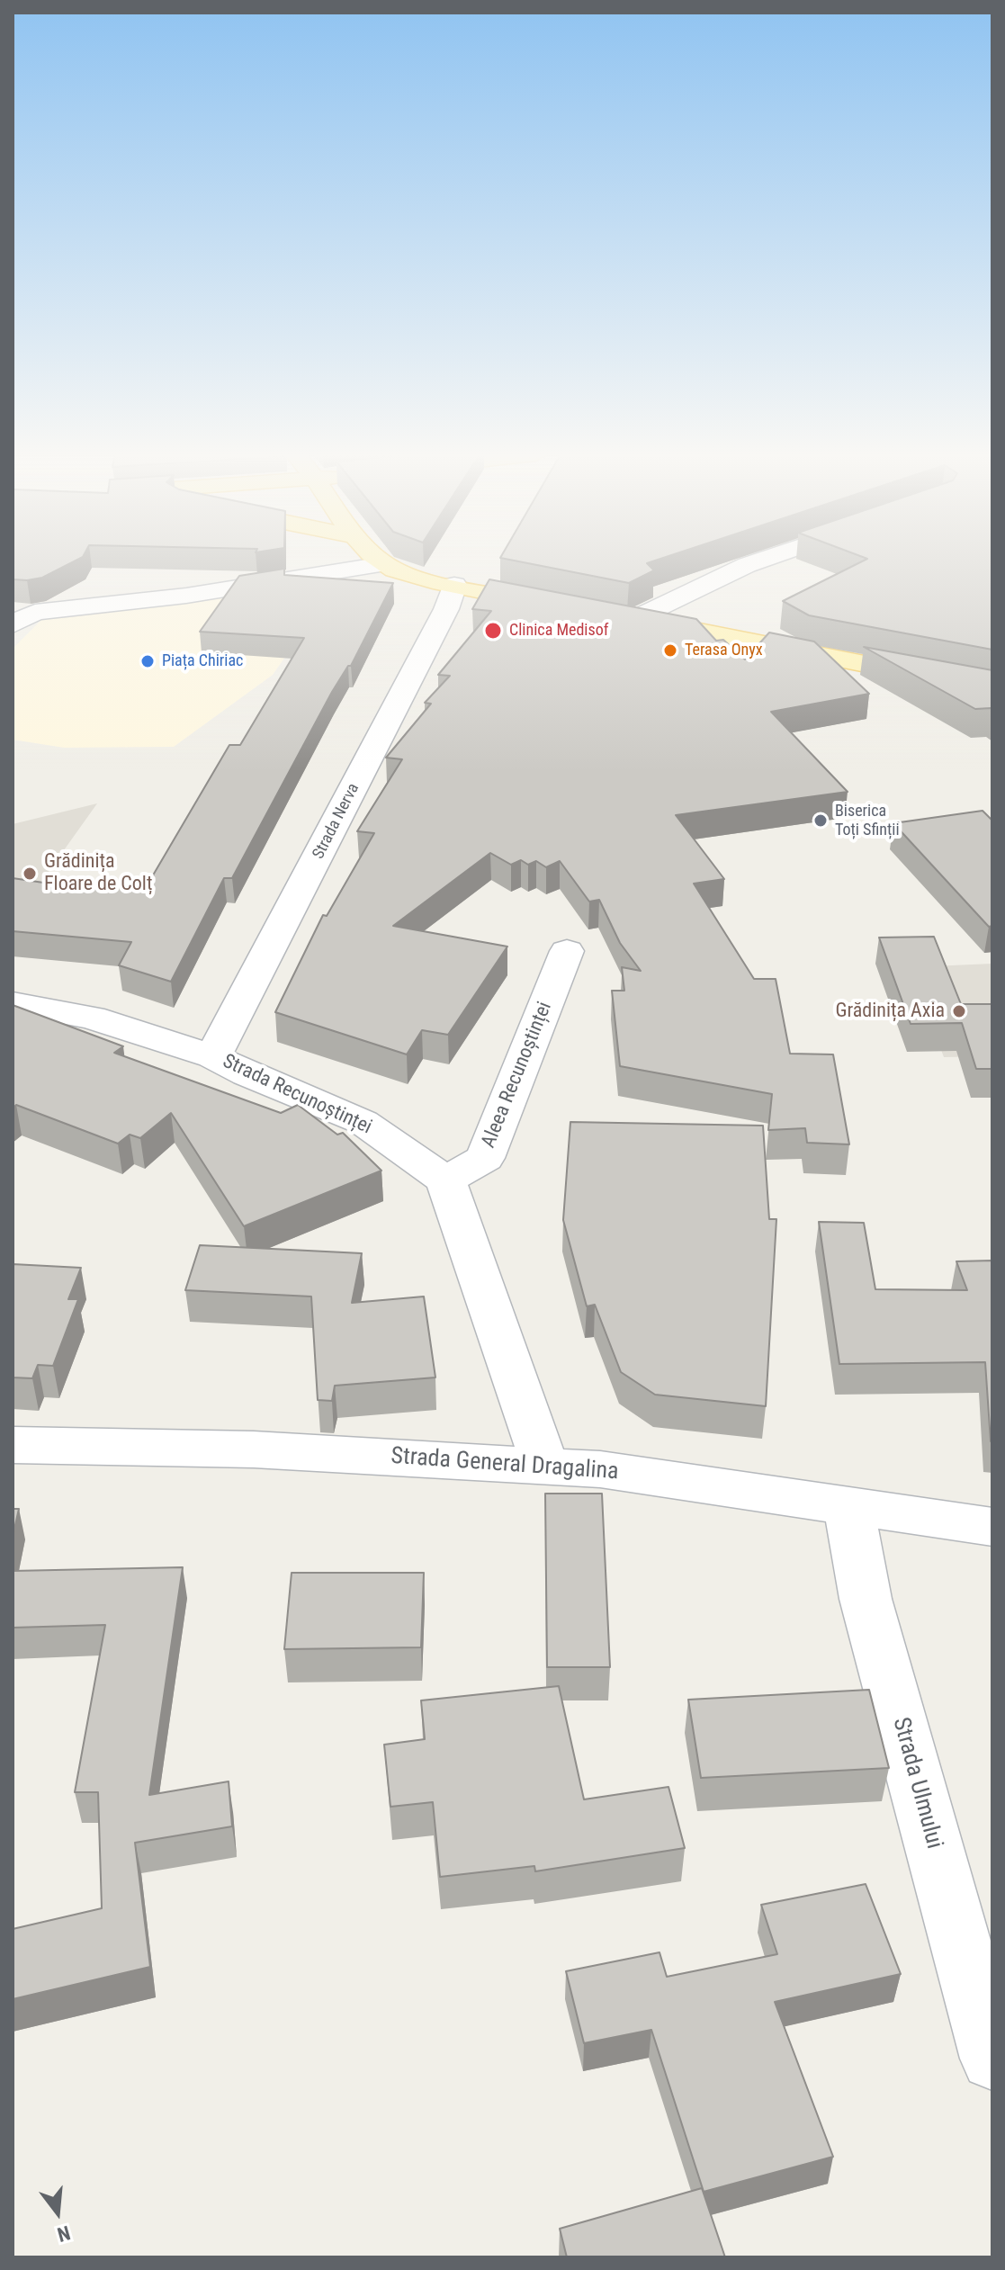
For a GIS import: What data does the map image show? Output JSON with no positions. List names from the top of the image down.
{
  "streets": {
    "street": [
      "Strada Nerva",
      "Aleea Recunoștinței",
      "Strada Recunoștinței",
      "Strada General Dragalina",
      "Strada Ulmului"
    ]
  },
  "crossings": [
    ["Strada Nerva", "Strada Recunoștinței"],
    ["Aleea Recunoștinței", "Strada Recunoștinței"],
    ["Strada General Dragalina", "Strada Ulmului"]
  ],
  "places": [
    "Clinica Medisof",
    "Terasa Onyx",
    "Piața Chiriac",
    "Biserica Toți Sfinții",
    "Grădinița Floare de Colț",
    "Grădinița Axia"
  ],
  "north": "bottom"
}
